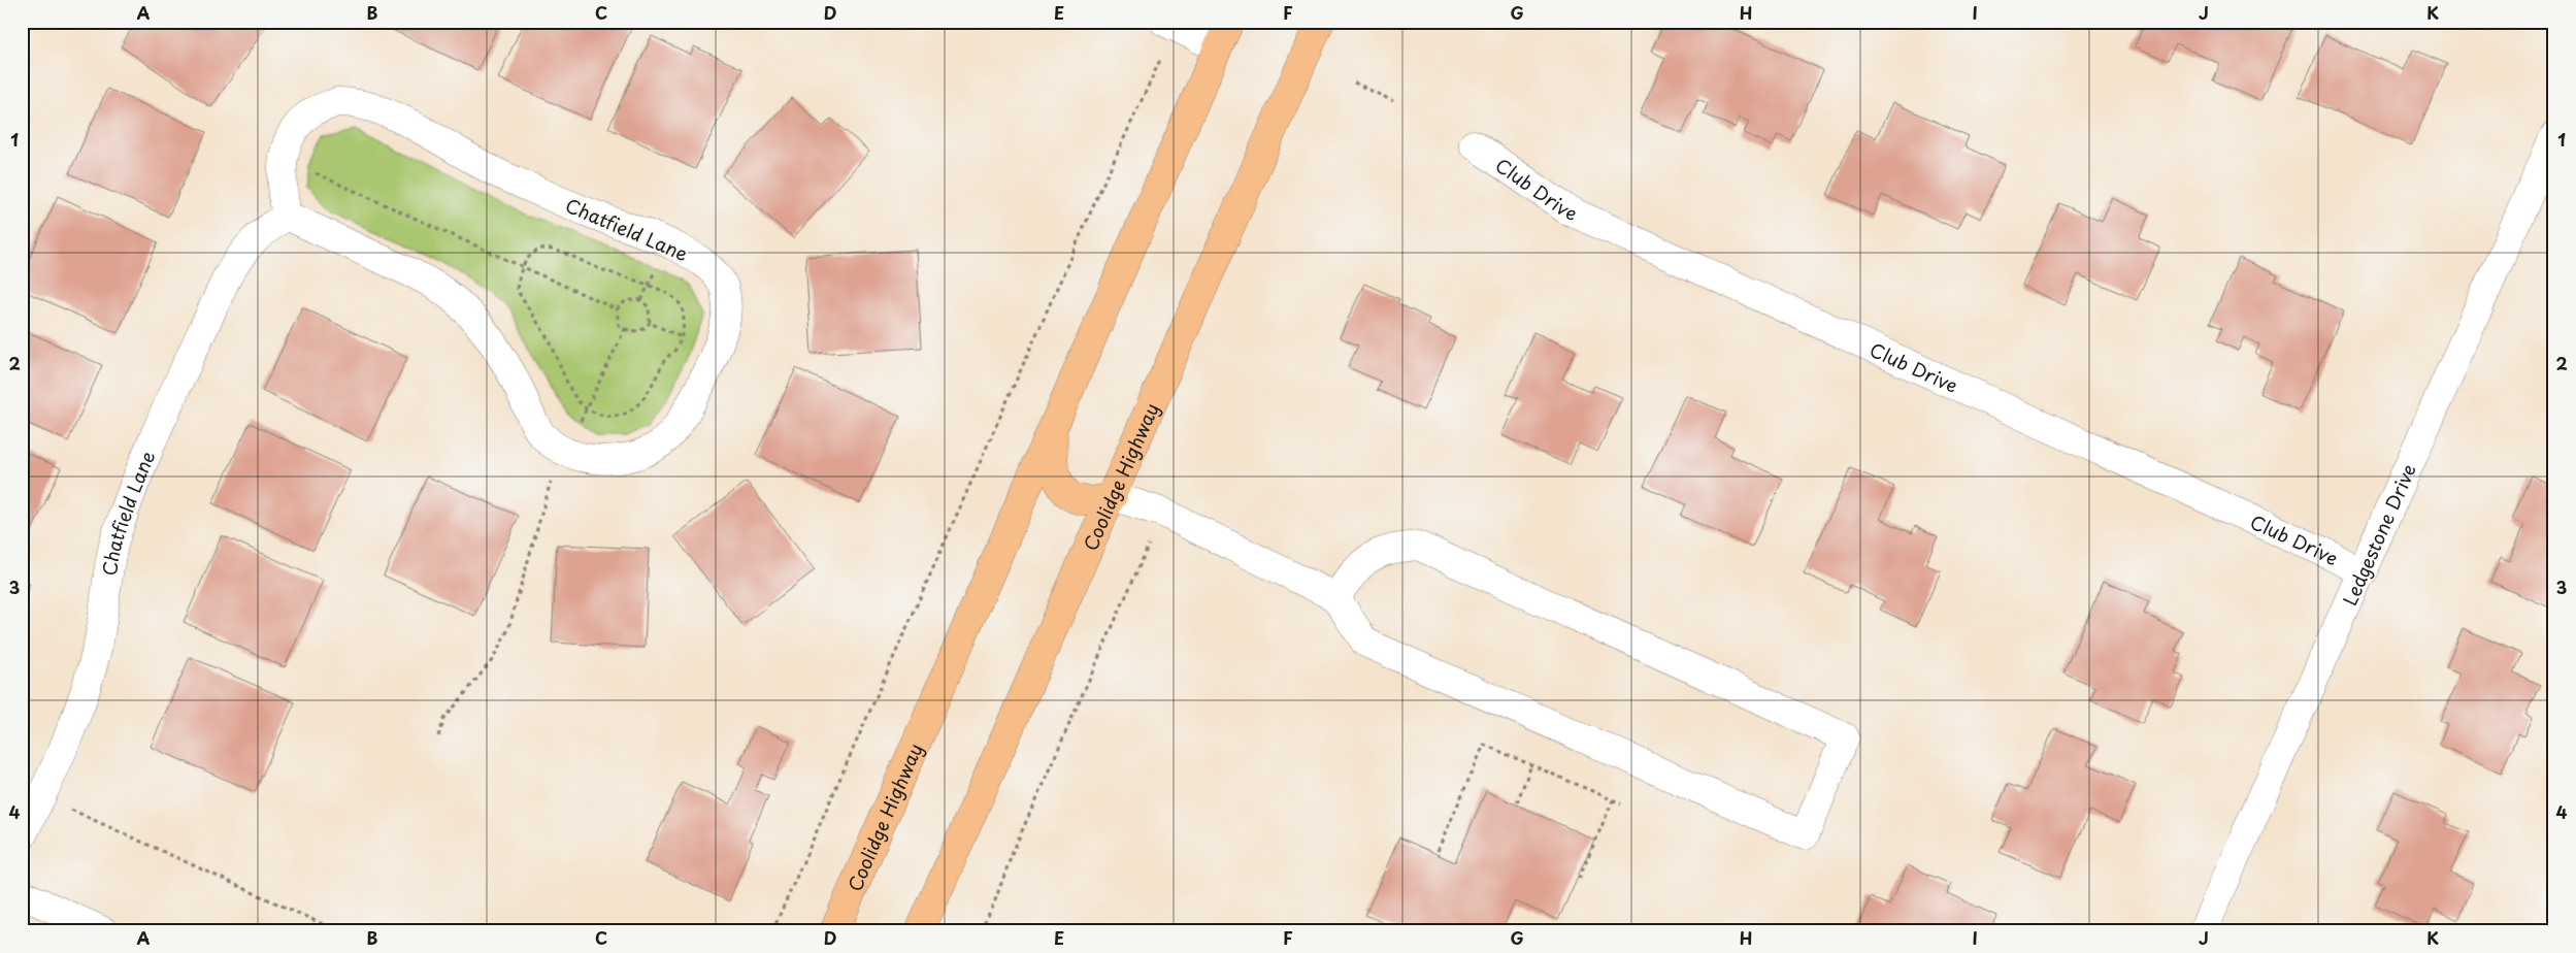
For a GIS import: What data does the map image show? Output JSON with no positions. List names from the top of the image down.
{
  "streets": {
    "main road": ["Coolidge Highway"],
    "street": ["Club Drive", "Chatfield Lane", "Ledgestone Drive"]
  },
  "crossings": [
    ["Club Drive", "Ledgestone Drive"]
  ],
  "grid": {
    "columns": [
      "A",
      "B",
      "C",
      "D",
      "E",
      "F",
      "G",
      "H",
      "I",
      "J",
      "K"
    ],
    "rows": [
      "1",
      "2",
      "3",
      "4"
    ]
  }
}
